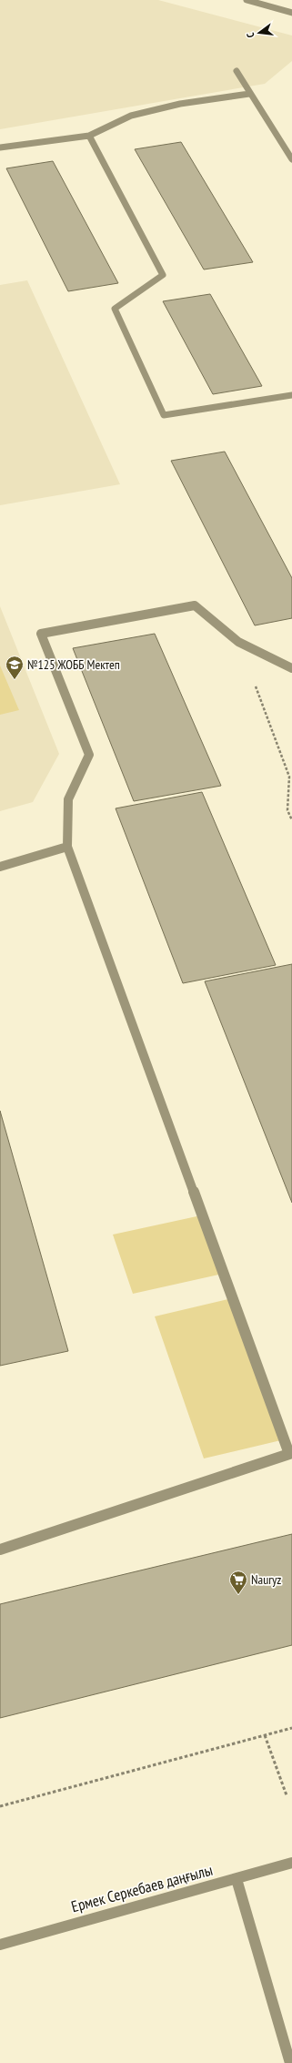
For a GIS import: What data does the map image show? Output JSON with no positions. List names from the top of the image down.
{
  "streets": {
    "street": ["Ермек Серкебаев даңғылы"]
  },
  "places": {
    "school or university": ["№125 ЖОББ Мектеп"],
    "supermarket": ["Nauryz"]
  },
  "north": "left"
}
